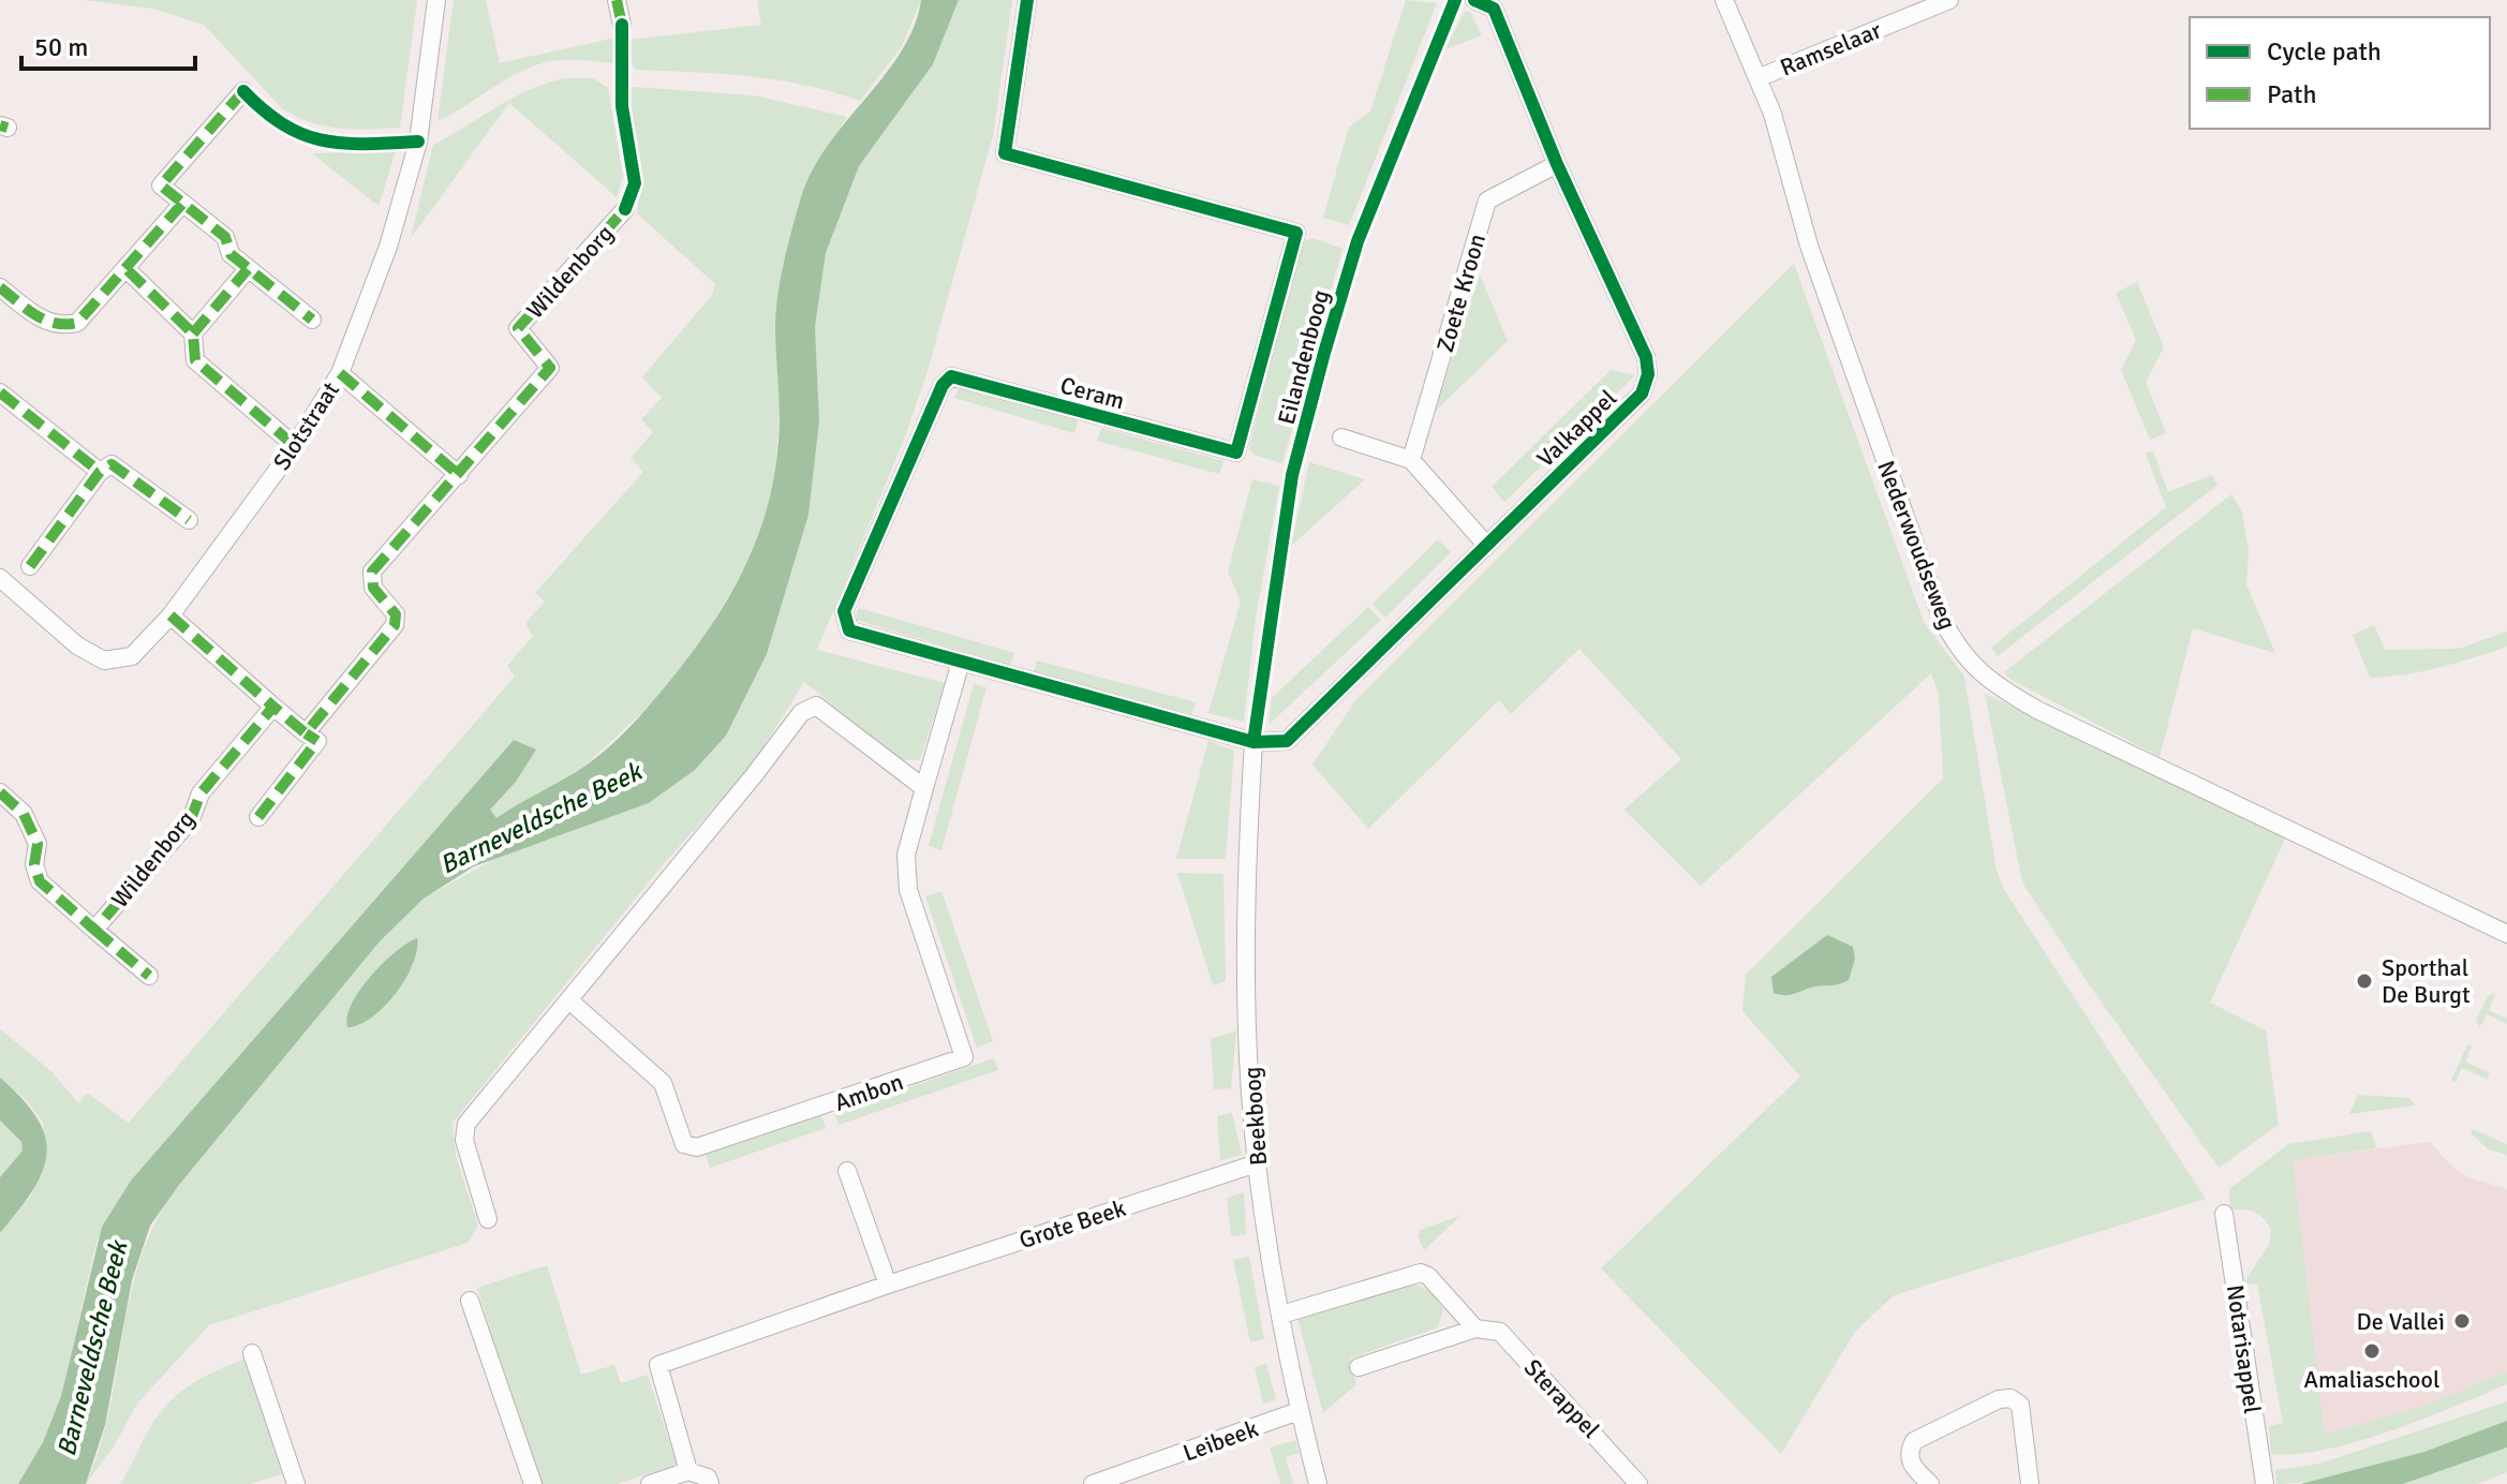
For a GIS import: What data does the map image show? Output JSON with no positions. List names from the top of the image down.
{
  "streets": {
    "street": [
      "Ramselaar",
      "Wildenborg",
      "Zoete Kroon",
      "Ceram",
      "Slotstraat",
      "Valkappel",
      "Nederwoudseweg",
      "Ambon",
      "Beekboog",
      "Grote Beek",
      "Notarisappel",
      "Sterappel",
      "Leibeek"
    ],
    "cycle path": ["Eilandenboog"]
  },
  "crossings": [
    ["Ramselaar", "Nederwoudseweg"],
    ["Zoete Kroon", "Valkappel"],
    ["Ceram", "Valkappel"],
    ["Ceram", "Ambon"],
    ["Ceram", "Beekboog"],
    ["Valkappel", "Beekboog"],
    ["Beekboog", "Grote Beek"],
    ["Beekboog", "Sterappel"],
    ["Beekboog", "Leibeek"]
  ],
  "water": ["Barneveldsche Beek"],
  "places": ["Sporthal De Burgt", "De Vallei", "Amaliaschool"],
  "legend": ["Cycle path", "Path"],
  "scale_bar": "50 m"
}
